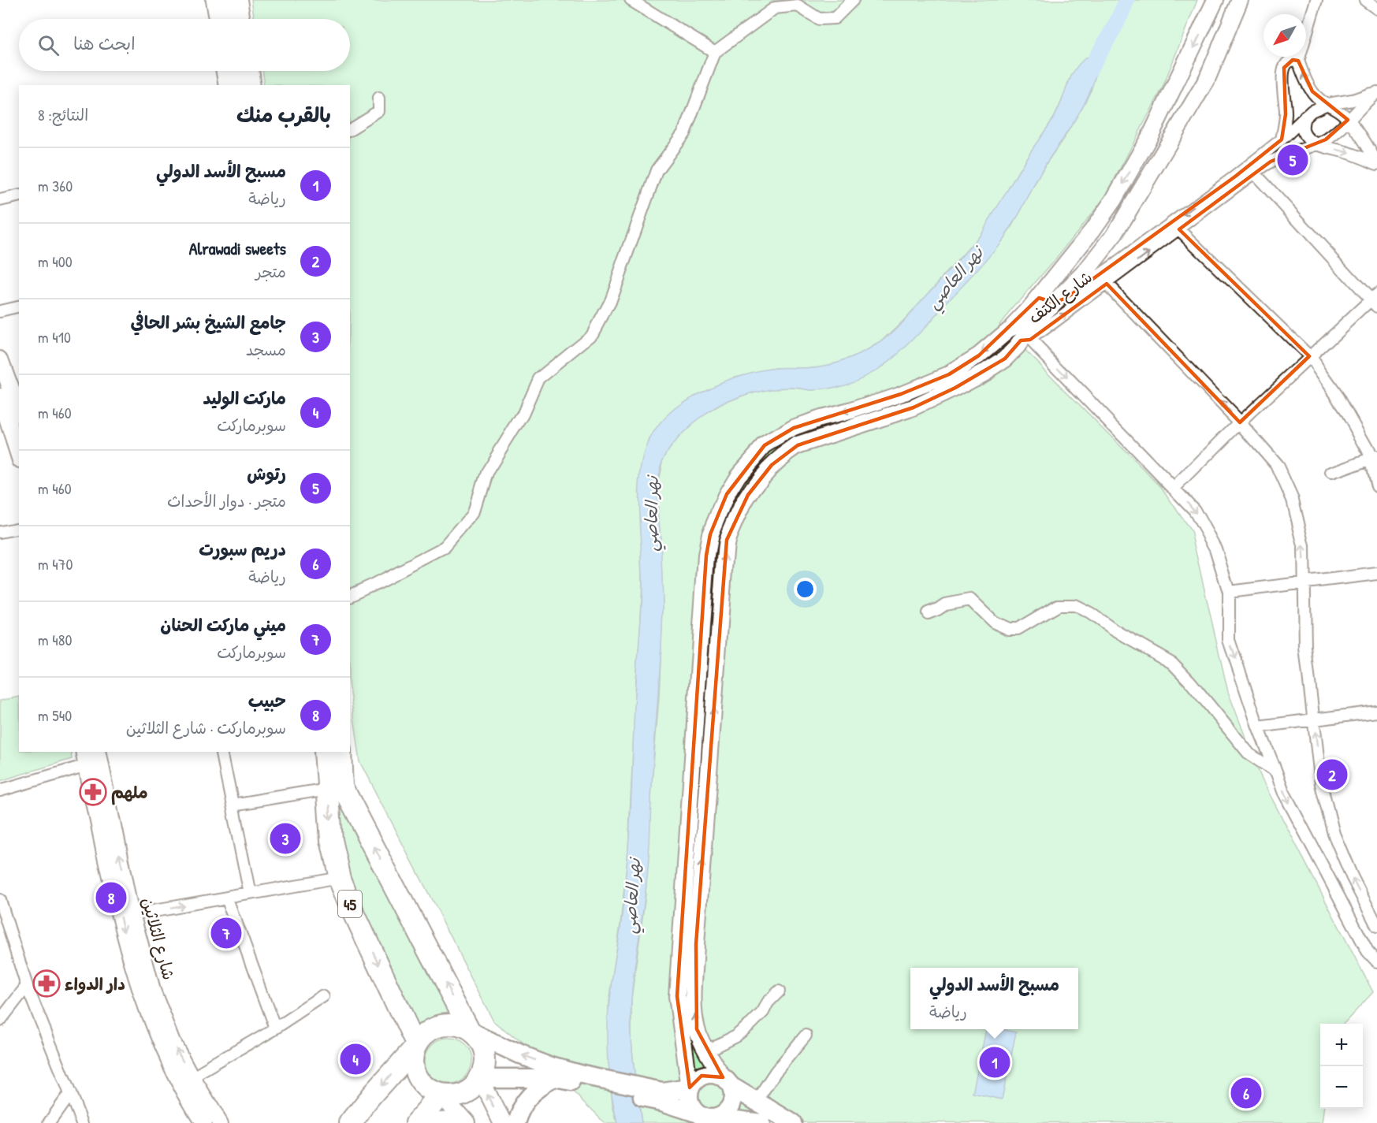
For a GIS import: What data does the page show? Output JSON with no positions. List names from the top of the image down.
{
  "streets": {
    "highway": ["45"],
    "main road": ["شارع الثلاثين"],
    "street": ["شارع الكتف"]
  },
  "water": ["نهر العاصي"],
  "places": {
    "pharmacy": ["ملهم", "دار الدواء"]
  },
  "north": "bottom left",
  "page": {
    "search": "ابحث هنا",
    "heading": ["بالقرب منك", "النتائج: 8"],
    "pins": [
      "5",
      "2",
      "3",
      "8",
      "7",
      "4",
      "1",
      "6"
    ],
    "list": [
      {
        "mark": "1",
        "name": "مسبح الأسد الدولي",
        "note": "رياضة",
        "value": "360 m"
      },
      {
        "mark": "2",
        "name": "Alrawadi sweets",
        "note": "متجر",
        "value": "400 m"
      },
      {
        "mark": "3",
        "name": "جامع الشيخ بشر الحافي",
        "note": "مسجد",
        "value": "410 m"
      },
      {
        "mark": "4",
        "name": "ماركت الوليد",
        "note": "سوبرماركت",
        "value": "460 m"
      },
      {
        "mark": "5",
        "name": "رتوش",
        "note": "متجر · دوار الأحداث",
        "value": "460 m"
      },
      {
        "mark": "6",
        "name": "دريم سبورت",
        "note": "رياضة",
        "value": "470 m"
      },
      {
        "mark": "7",
        "name": "ميني ماركت الحنان",
        "note": "سوبرماركت",
        "value": "480 m"
      },
      {
        "mark": "8",
        "name": "حبيب",
        "note": "سوبرماركت · شارع الثلاثين",
        "value": "540 m"
      }
    ],
    "popup": ["مسبح الأسد الدولي", "رياضة"],
    "map_buttons": ["+", "−"]
  }
}
